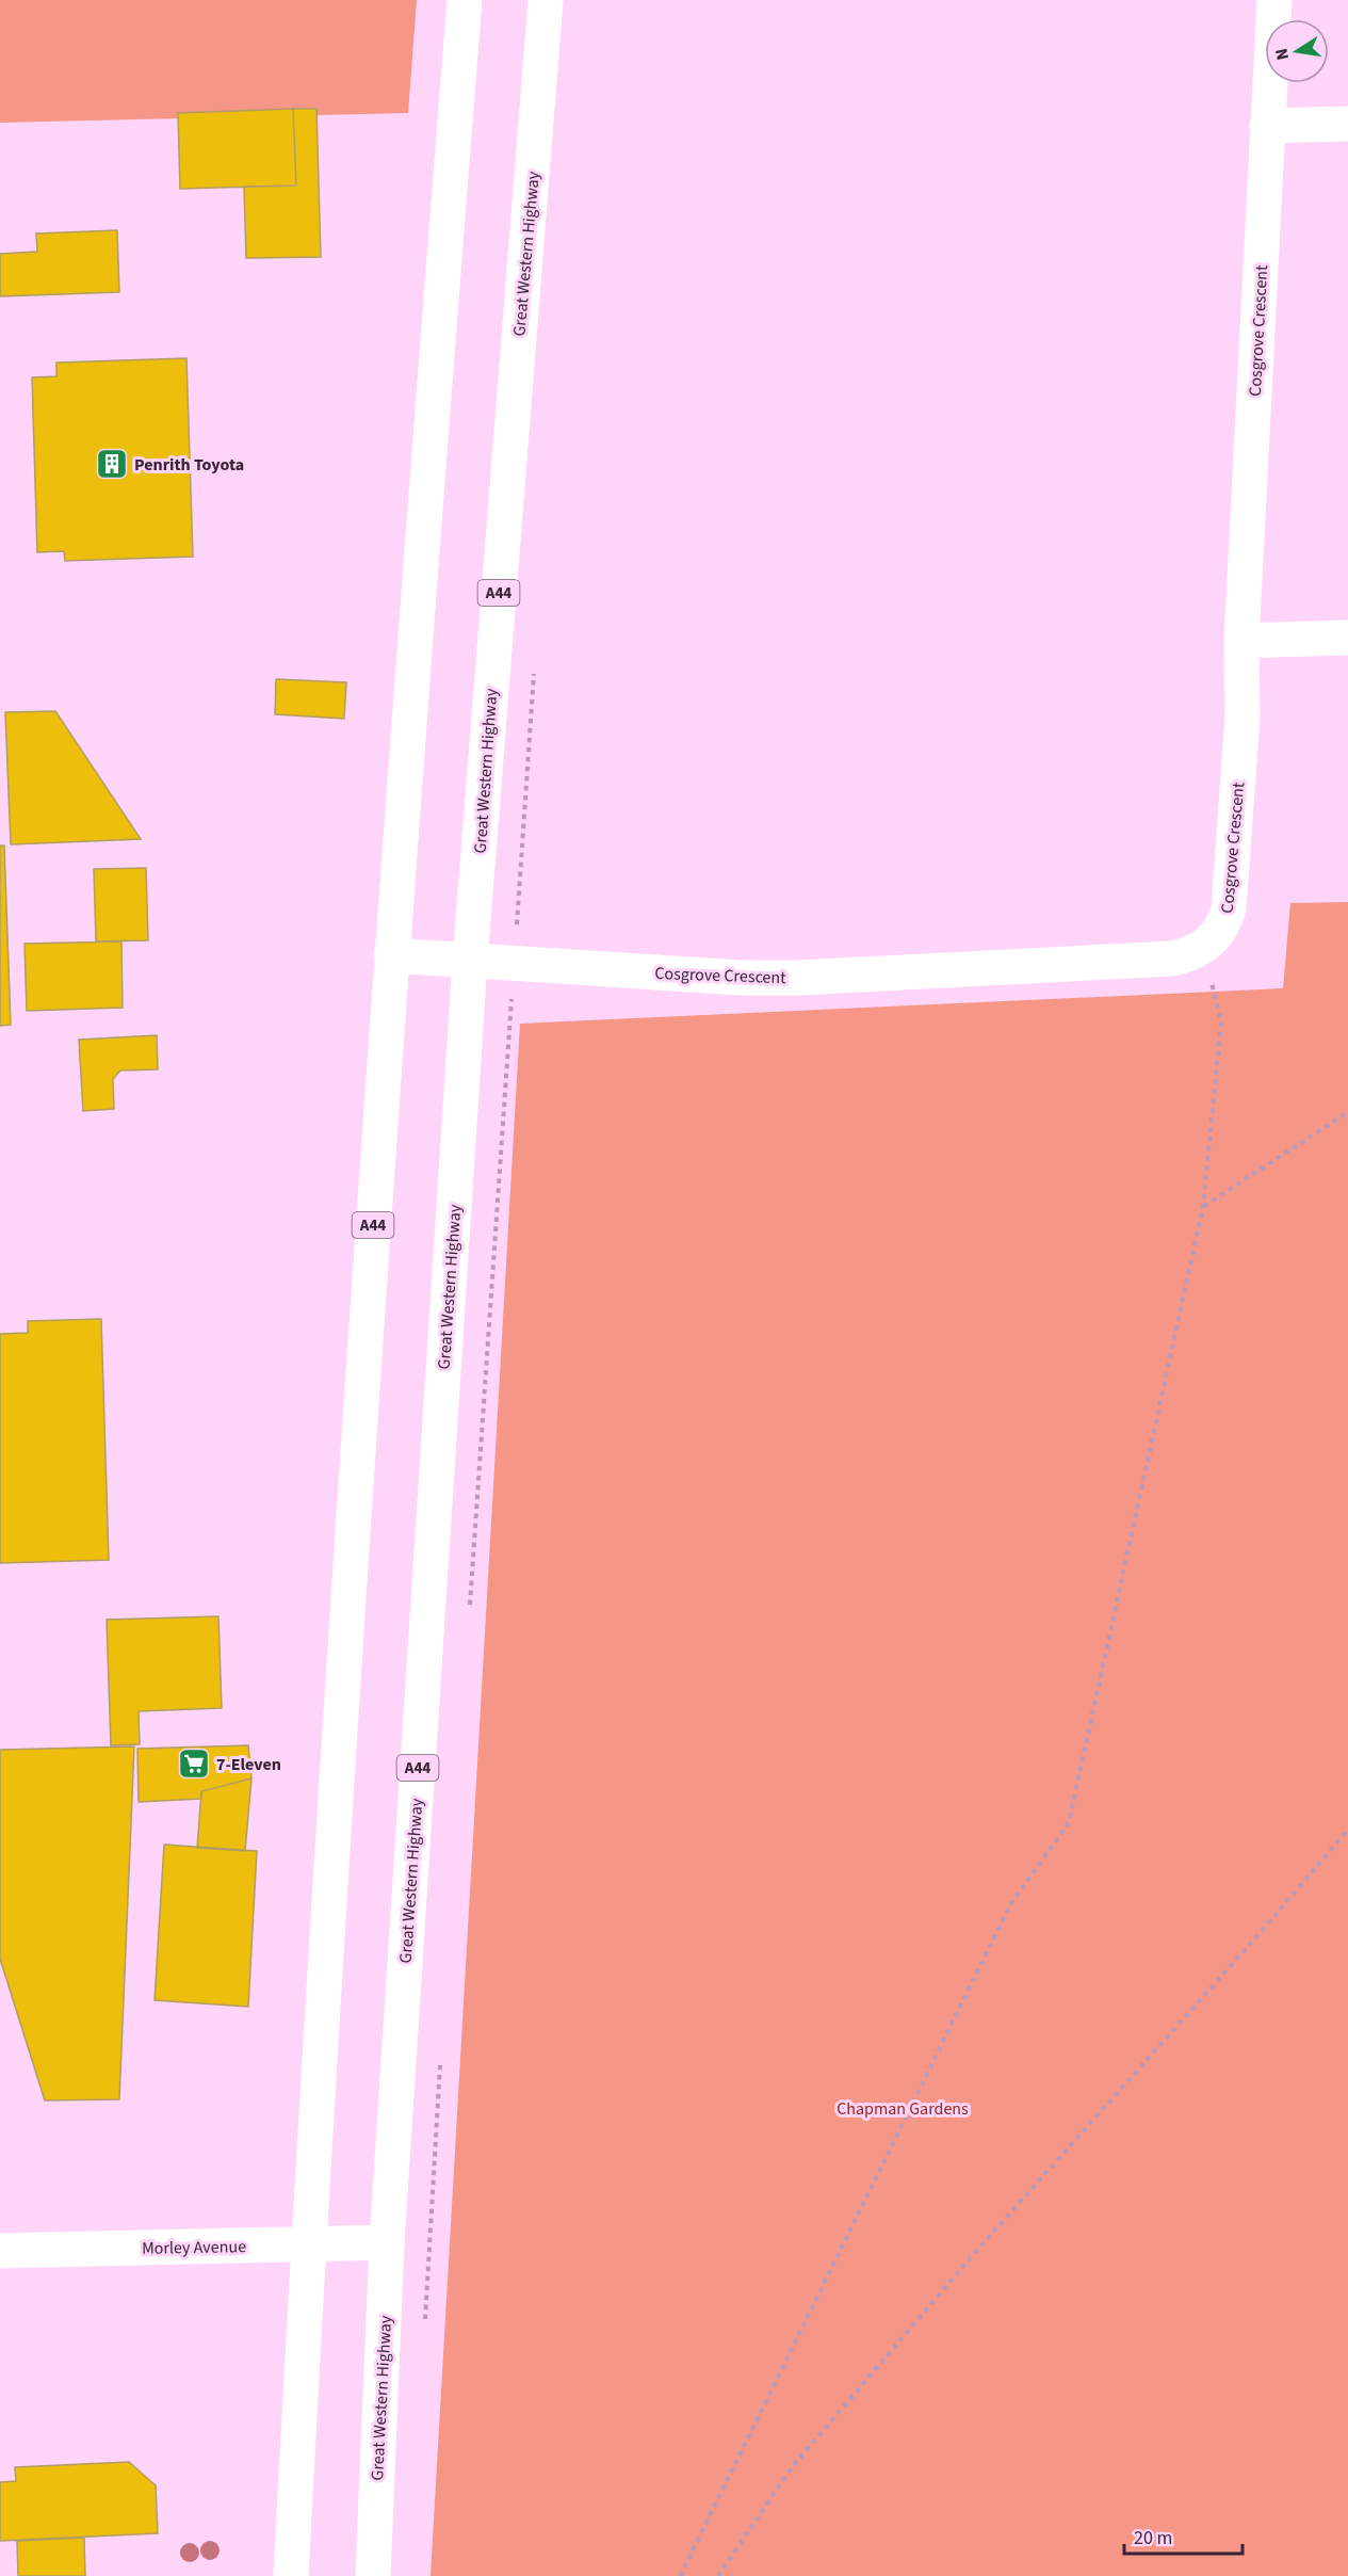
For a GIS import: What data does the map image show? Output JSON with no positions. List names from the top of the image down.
{
  "streets": {
    "main road": [
      "Great Western Highway",
      "Cosgrove Crescent",
      "A44",
      "Morley Avenue"
    ]
  },
  "crossings": [
    ["Great Western Highway", "Cosgrove Crescent"],
    ["Great Western Highway", "Morley Avenue"],
    ["Cosgrove Crescent", "A44"],
    ["A44", "Morley Avenue"]
  ],
  "parks": ["Chapman Gardens"],
  "places": {
    "building": ["Penrith Toyota"],
    "supermarket": ["7-Eleven"]
  },
  "scale_bar": "20 m",
  "north": "left"
}
